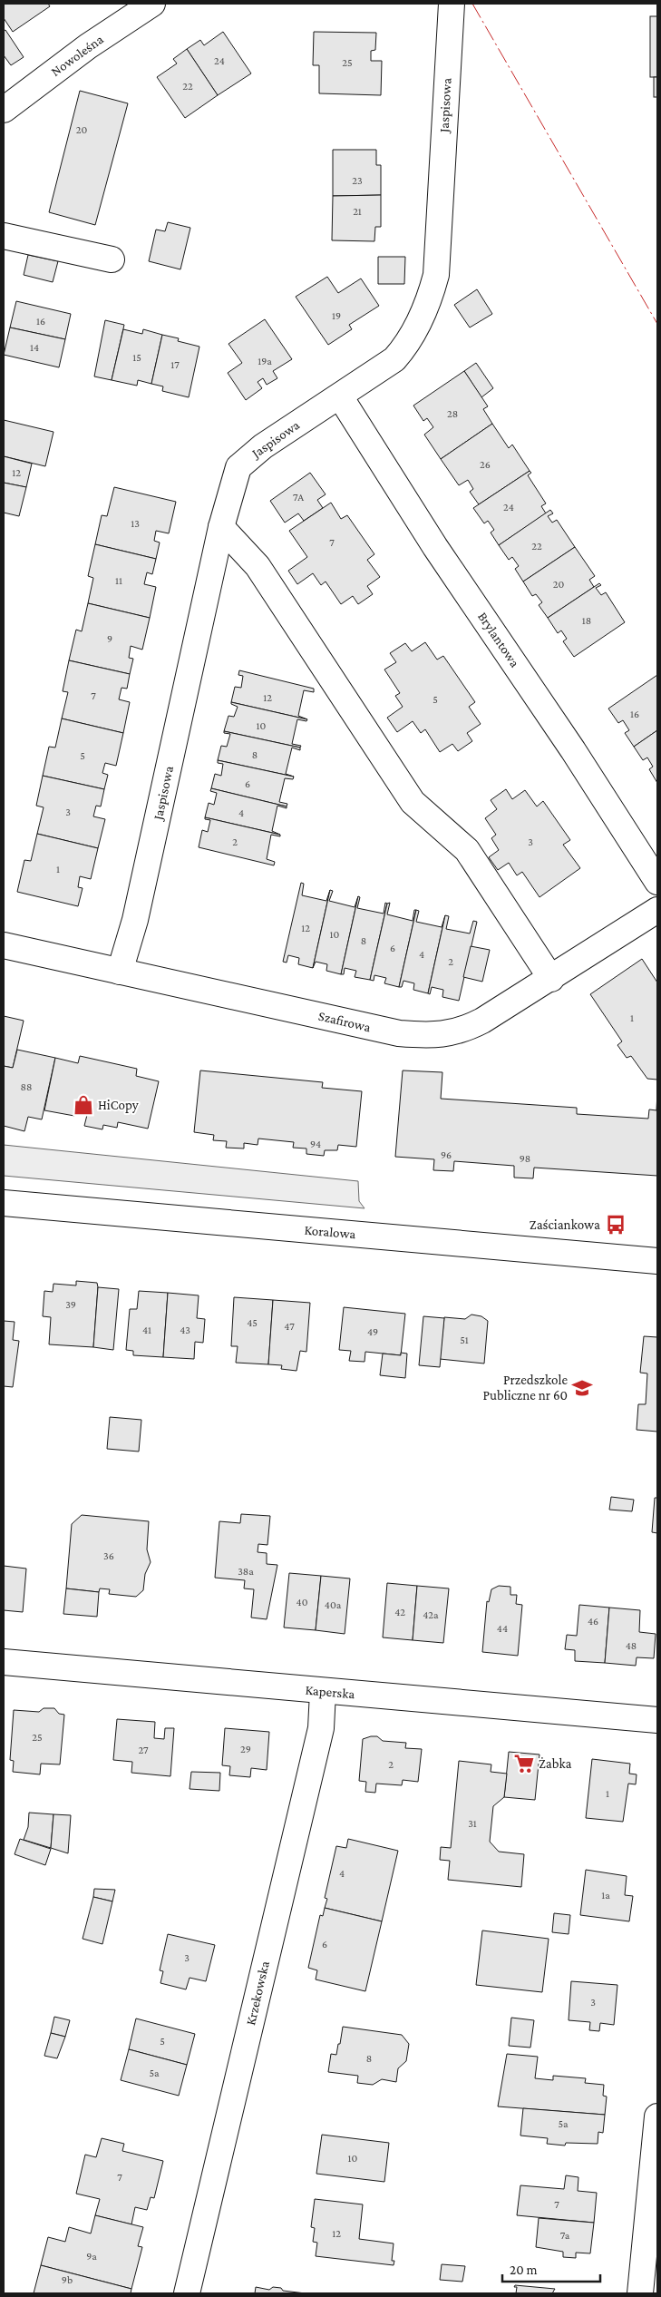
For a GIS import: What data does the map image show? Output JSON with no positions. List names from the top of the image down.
{
  "streets": {
    "street": [
      "Nowoleśna",
      "Jaspisowa",
      "Brylantowa",
      "Szafirowa",
      "Koralowa",
      "Kaperska",
      "Krzekowska"
    ]
  },
  "crossings": [
    ["Jaspisowa", "Brylantowa"],
    ["Jaspisowa", "Szafirowa"],
    ["Kaperska", "Krzekowska"]
  ],
  "places": {
    "shop": ["HiCopy"],
    "bus stop": ["Zaściankowa"],
    "school or university": ["Przedszkole Publiczne nr 60"],
    "supermarket": ["Żabka"]
  },
  "house_numbers": [
    "24",
    "25",
    "22",
    "20",
    "23",
    "21",
    "19",
    "16",
    "14",
    "15",
    "19a",
    "17",
    "28",
    "26",
    "12",
    "7A",
    "24",
    "13",
    "7",
    "22",
    "11",
    "20",
    "18",
    "9",
    "7",
    "12",
    "5",
    "16",
    "10",
    "8",
    "5",
    "6",
    "3",
    "4",
    "2",
    "3",
    "1",
    "12",
    "10",
    "8",
    "6",
    "4",
    "2",
    "1",
    "88",
    "94",
    "96",
    "98",
    "39",
    "45",
    "47",
    "41",
    "43",
    "49",
    "51",
    "36",
    "38a",
    "40",
    "40a",
    "42",
    "42a",
    "46",
    "44",
    "48",
    "25",
    "29",
    "27",
    "2",
    "1",
    "31",
    "4",
    "1a",
    "6",
    "3",
    "3",
    "5",
    "8",
    "5a",
    "5a",
    "10",
    "7",
    "7",
    "12",
    "7a",
    "9a",
    "9b"
  ],
  "scale_bar": "20 m"
}
